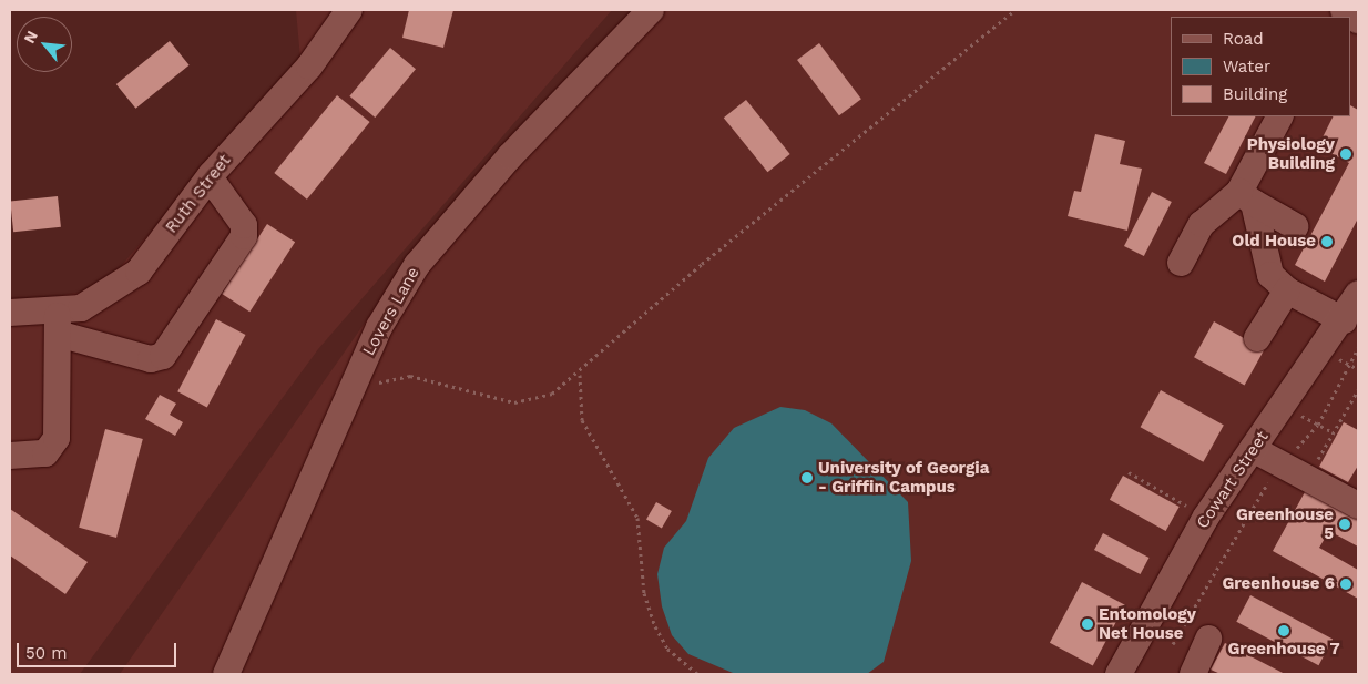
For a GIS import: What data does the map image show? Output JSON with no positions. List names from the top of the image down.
{
  "streets": {
    "street": ["Ruth Street", "Lovers Lane", "Cowart Street"]
  },
  "places": [
    "Physiology Building",
    "Old House",
    "University of Georgia - Griffin Campus",
    "Greenhouse 5",
    "Greenhouse 6",
    "Entomology Net House",
    "Greenhouse 7"
  ],
  "legend": ["Road", "Water", "Building"],
  "scale_bar": "50 m",
  "north": "top left"
}
